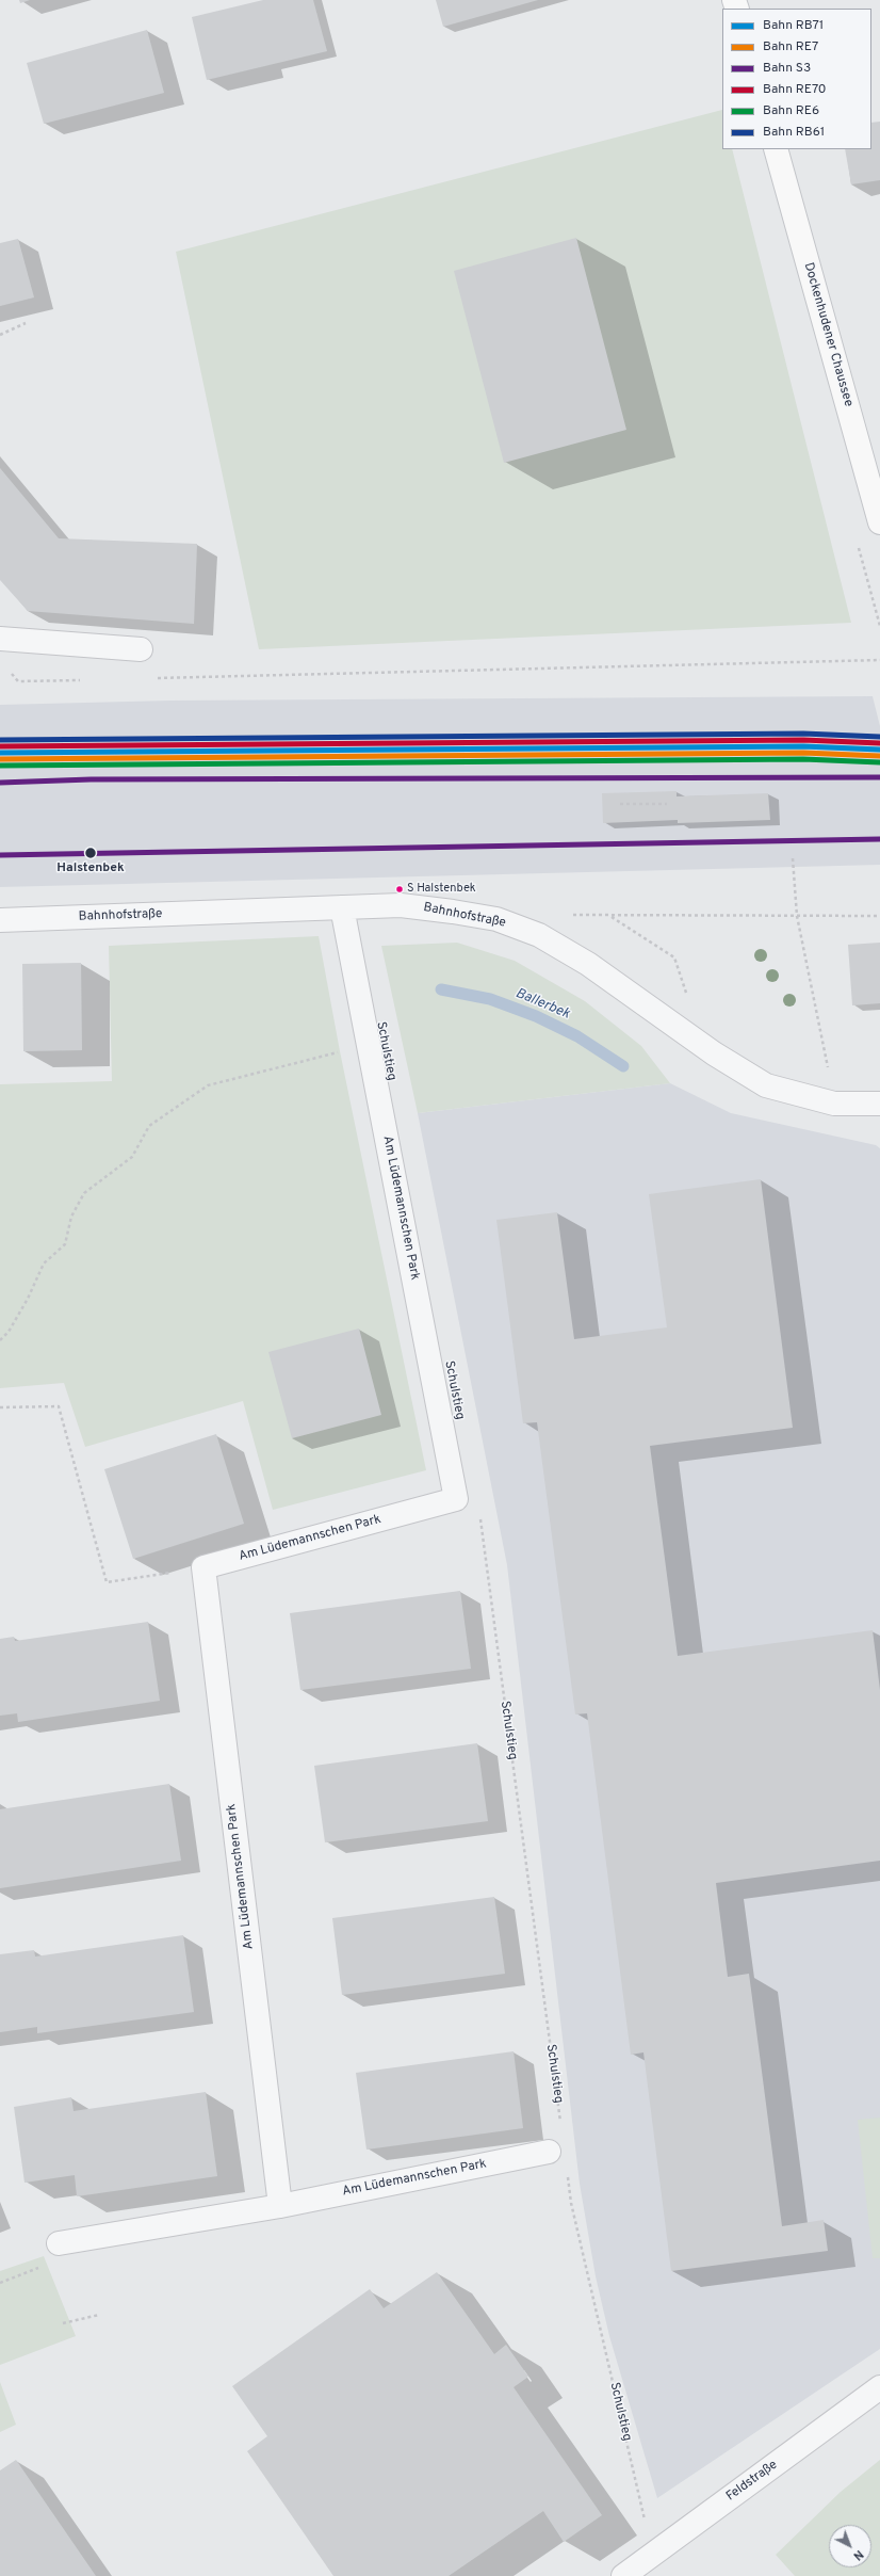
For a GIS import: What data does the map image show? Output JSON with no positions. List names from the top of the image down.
{
  "streets": {
    "main road": ["Dockenhudener Chaussee"],
    "street": ["Bahnhofstraße", "Am Lüdemannschen Park", "Feldstraße"],
    "path": ["Schulstieg"]
  },
  "crossings": [
    ["Bahnhofstraße", "Am Lüdemannschen Park"],
    ["Schulstieg", "Feldstraße"]
  ],
  "water": ["Ballerbek"],
  "places": ["Halstenbek", "S Halstenbek"],
  "lines": [
    "rail line RB61",
    "rail line RE70",
    "rail line RB71",
    "rail line RE7",
    "rail line RE6",
    "rail line S3"
  ],
  "legend": [
    "Bahn RB71",
    "Bahn RE7",
    "Bahn S3",
    "Bahn RE70",
    "Bahn RE6",
    "Bahn RB61"
  ],
  "north": "bottom right"
}
